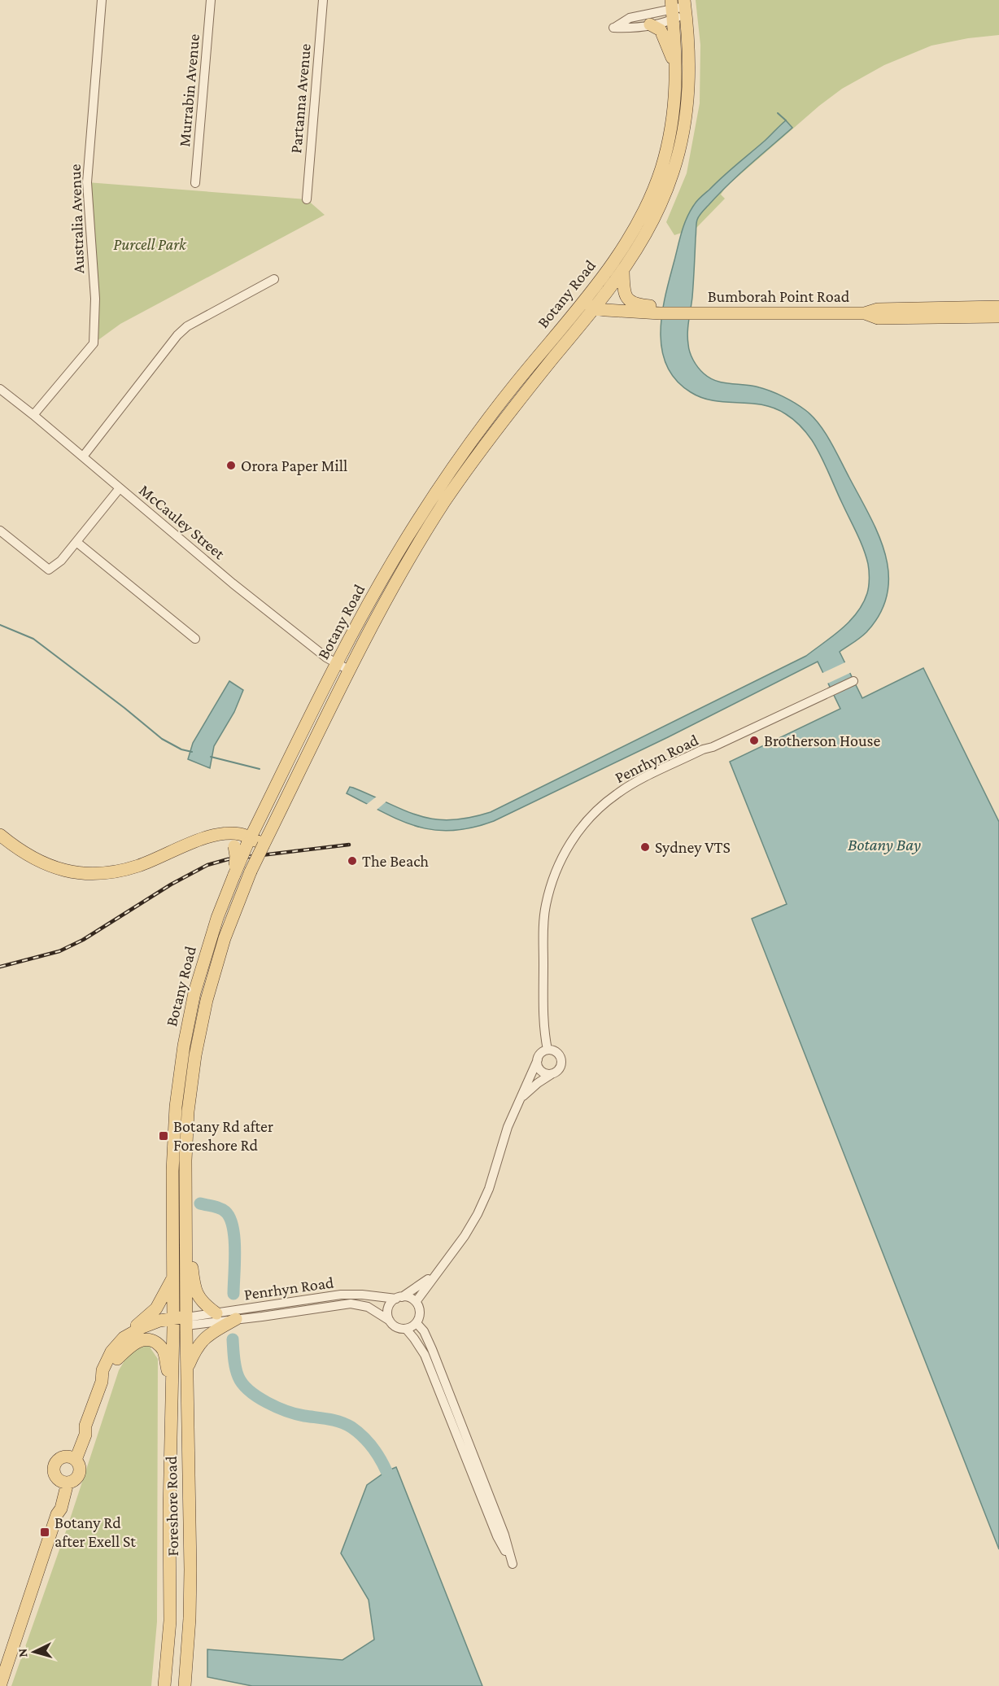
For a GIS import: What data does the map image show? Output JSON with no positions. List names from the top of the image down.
{
  "streets": {
    "main road": ["Botany Road", "Bumborah Point Road", "Foreshore Road"],
    "street": [
      "Murrabin Avenue",
      "Partanna Avenue",
      "Australia Avenue",
      "McCauley Street",
      "Penrhyn Road"
    ]
  },
  "crossings": [
    ["Australia Avenue", "McCauley Street"],
    ["Botany Road", "Bumborah Point Road"],
    ["Botany Road", "McCauley Street"],
    ["Botany Road", "Penrhyn Road"],
    ["Botany Road", "Foreshore Road"],
    ["Penrhyn Road", "Foreshore Road"]
  ],
  "water": ["Botany Bay"],
  "parks": ["Purcell Park"],
  "places": {
    "other": [
      "Orora Paper Mill",
      "Brotherson House",
      "Sydney VTS",
      "The Beach"
    ],
    "transit": ["Botany Rd after Foreshore Rd", "Botany Rd after Exell St"]
  },
  "north": "left"
}
